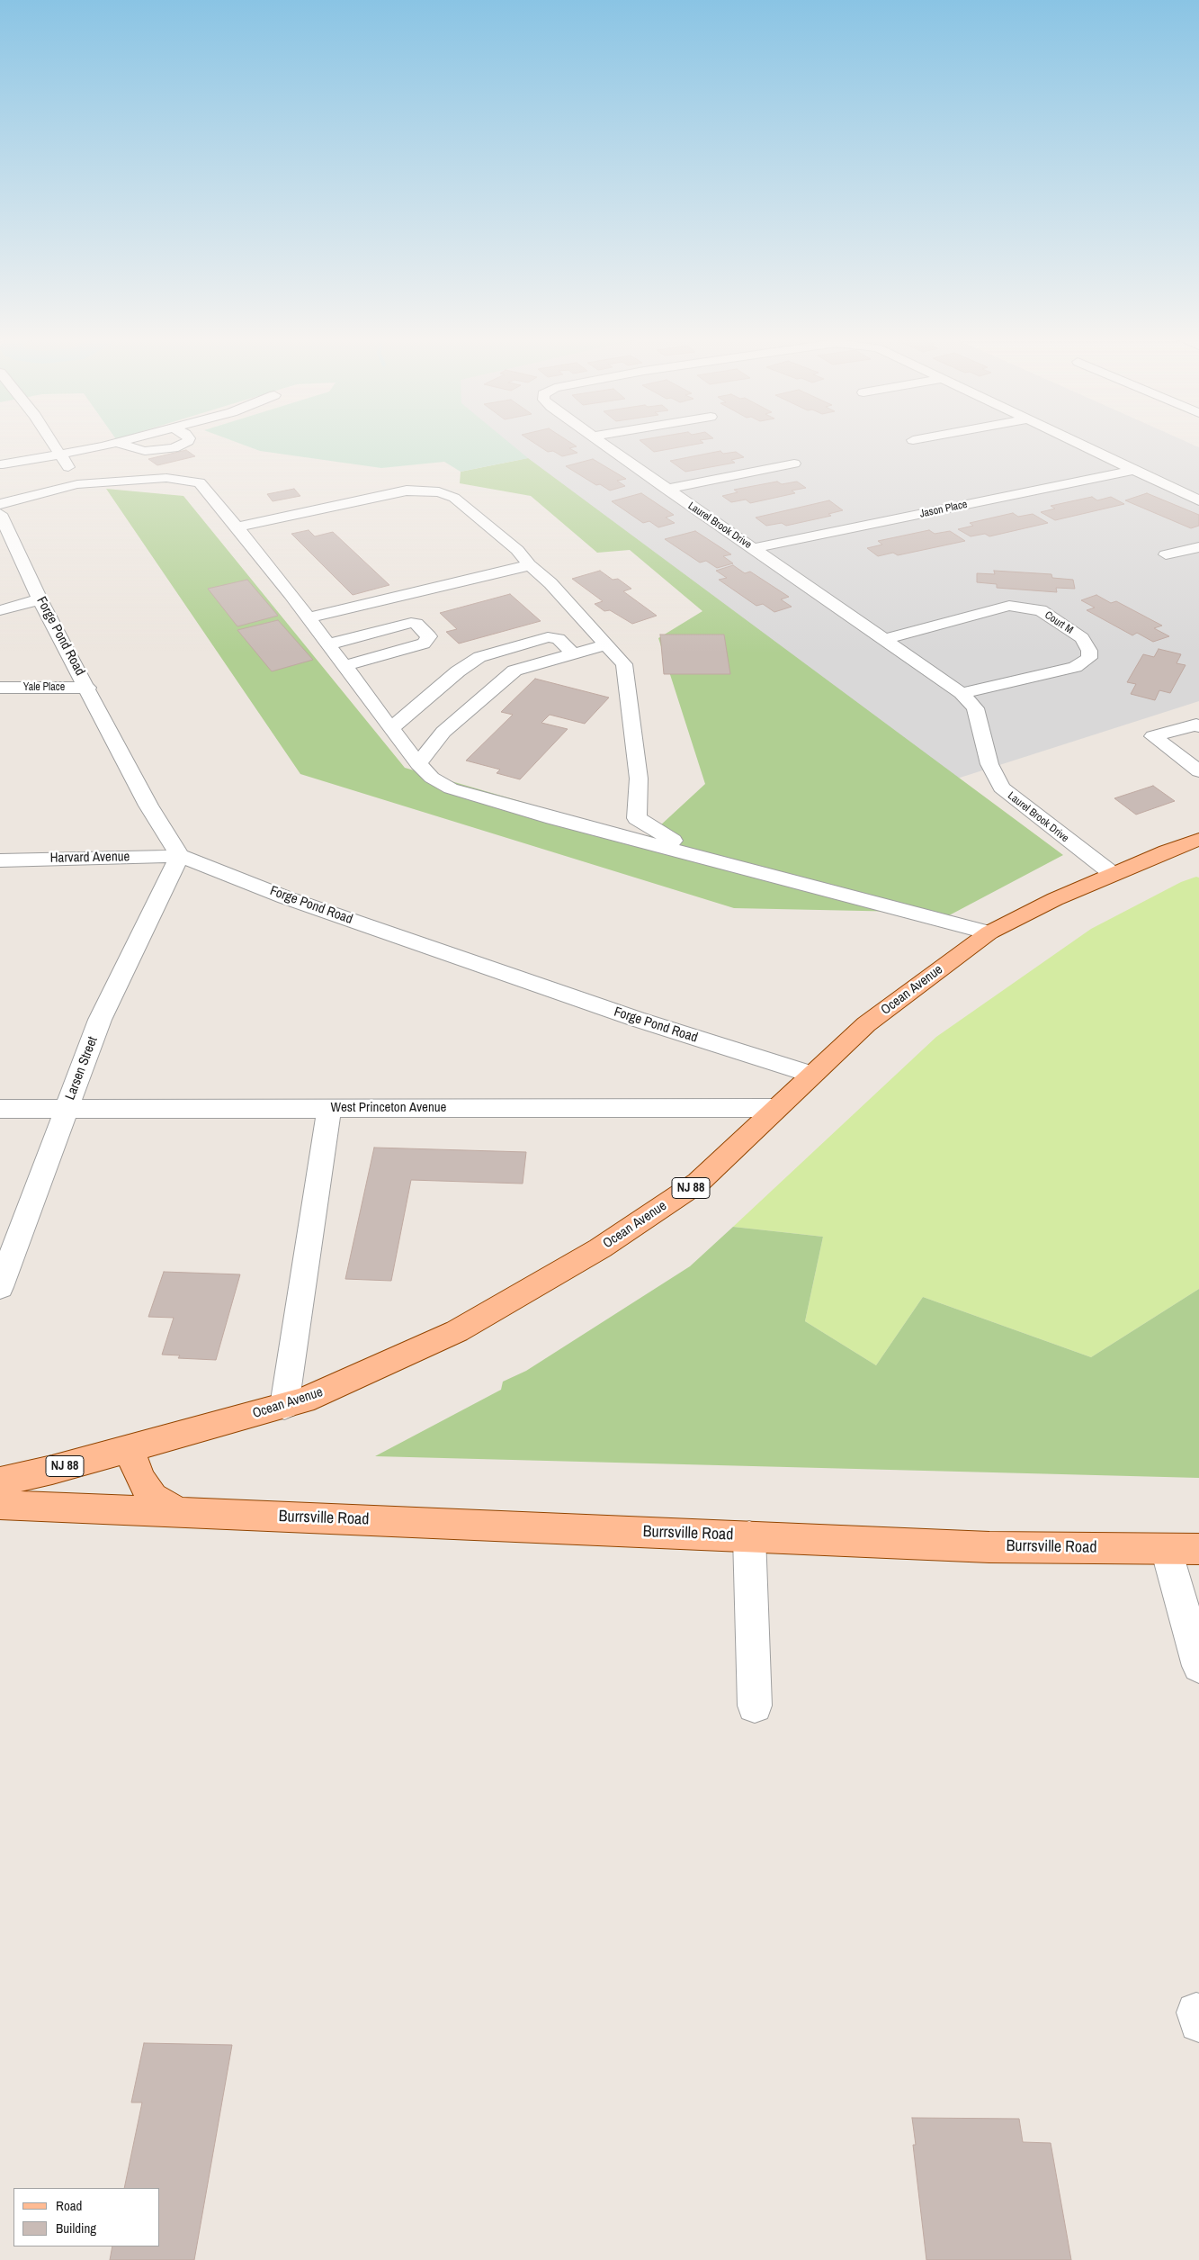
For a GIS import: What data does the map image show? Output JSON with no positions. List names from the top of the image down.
{
  "streets": {
    "main road": ["Ocean Avenue", "NJ 88", "Burrsville Road"],
    "street": [
      "Jason Place",
      "Laurel Brook Drive",
      "Court M",
      "Forge Pond Road",
      "Yale Place",
      "Harvard Avenue",
      "Larsen Street",
      "West Princeton Avenue"
    ]
  },
  "crossings": [
    ["Jason Place", "Laurel Brook Drive"],
    ["Laurel Brook Drive", "Court M"],
    ["Laurel Brook Drive", "Ocean Avenue"],
    ["Forge Pond Road", "Yale Place"],
    ["Forge Pond Road", "Harvard Avenue"],
    ["Forge Pond Road", "Ocean Avenue"],
    ["Forge Pond Road", "Larsen Street"],
    ["Harvard Avenue", "Larsen Street"],
    ["Ocean Avenue", "West Princeton Avenue"],
    ["Ocean Avenue", "Burrsville Road"],
    ["Larsen Street", "West Princeton Avenue"]
  ],
  "legend": ["Road", "Building"]
}
